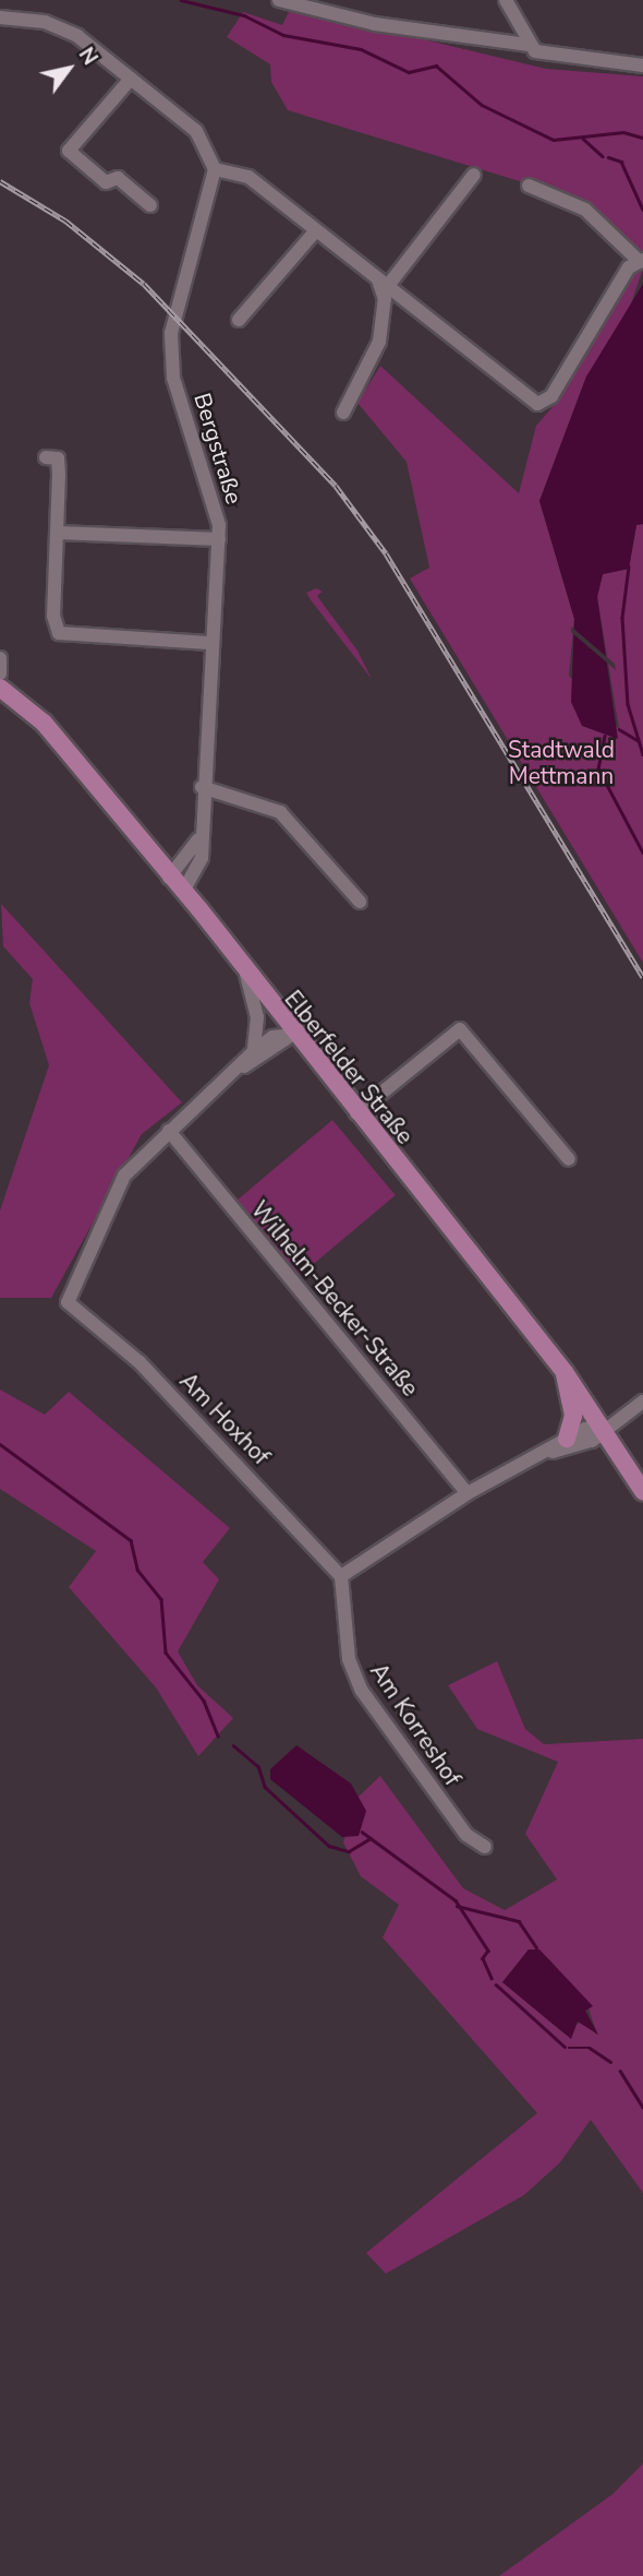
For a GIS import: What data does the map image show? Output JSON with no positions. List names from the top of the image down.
{
  "streets": {
    "main road": ["Elberfelder Straße"],
    "street": [
      "Bergstraße",
      "Wilhelm-Becker-Straße",
      "Am Hoxhof",
      "Am Korreshof"
    ]
  },
  "crossings": [
    ["Bergstraße", "Elberfelder Straße"],
    ["Wilhelm-Becker-Straße", "Am Hoxhof"],
    ["Am Hoxhof", "Am Korreshof"]
  ],
  "parks": ["Stadtwald Mettmann"],
  "north": "top right"
}
